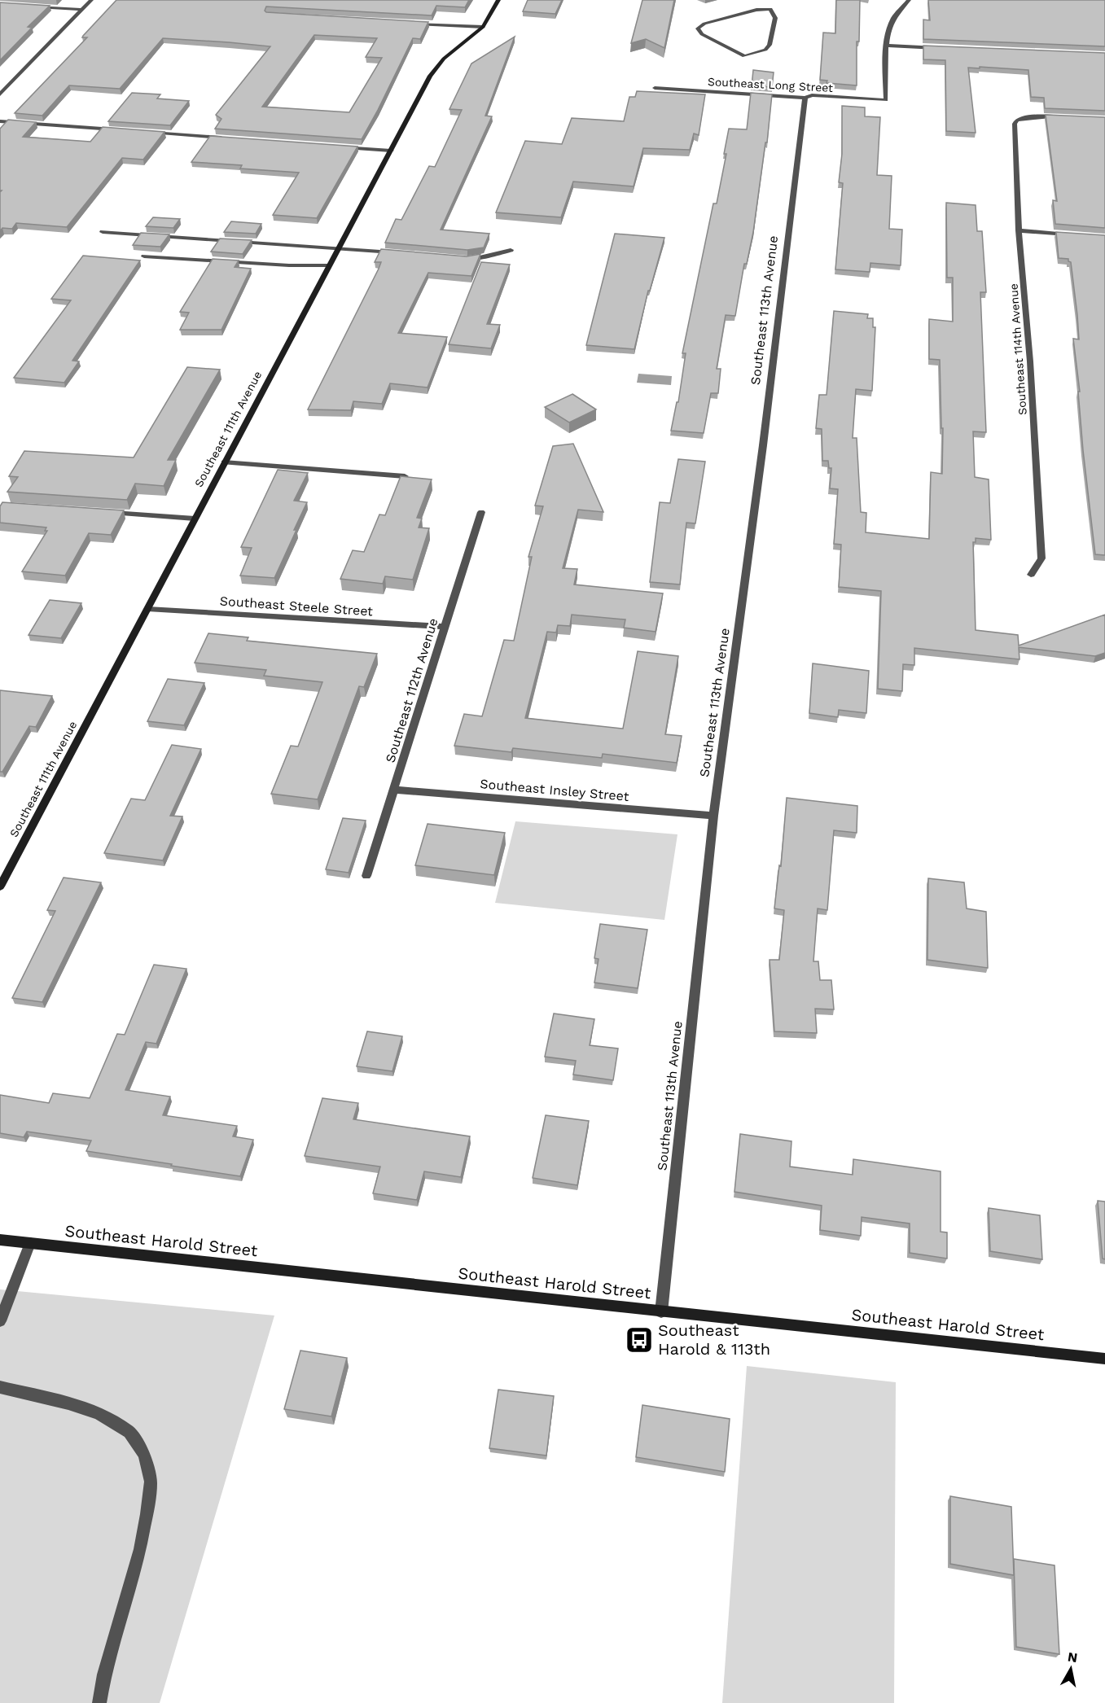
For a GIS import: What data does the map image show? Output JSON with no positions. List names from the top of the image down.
{
  "streets": {
    "street": [
      "Southeast Long Street",
      "Southeast 113th Avenue",
      "Southeast 114th Avenue",
      "Southeast 111th Avenue",
      "Southeast Steele Street",
      "Southeast 112th Avenue",
      "Southeast Insley Street",
      "Southeast Harold Street"
    ]
  },
  "crossings": [
    ["Southeast Long Street", "Southeast 113th Avenue"],
    ["Southeast 113th Avenue", "Southeast Insley Street"],
    ["Southeast 113th Avenue", "Southeast Harold Street"],
    ["Southeast 111th Avenue", "Southeast Steele Street"],
    ["Southeast Steele Street", "Southeast 112th Avenue"],
    ["Southeast 112th Avenue", "Southeast Insley Street"]
  ],
  "places": {
    "bus stop": ["Southeast Harold & 113th"]
  },
  "north": "top"
}
